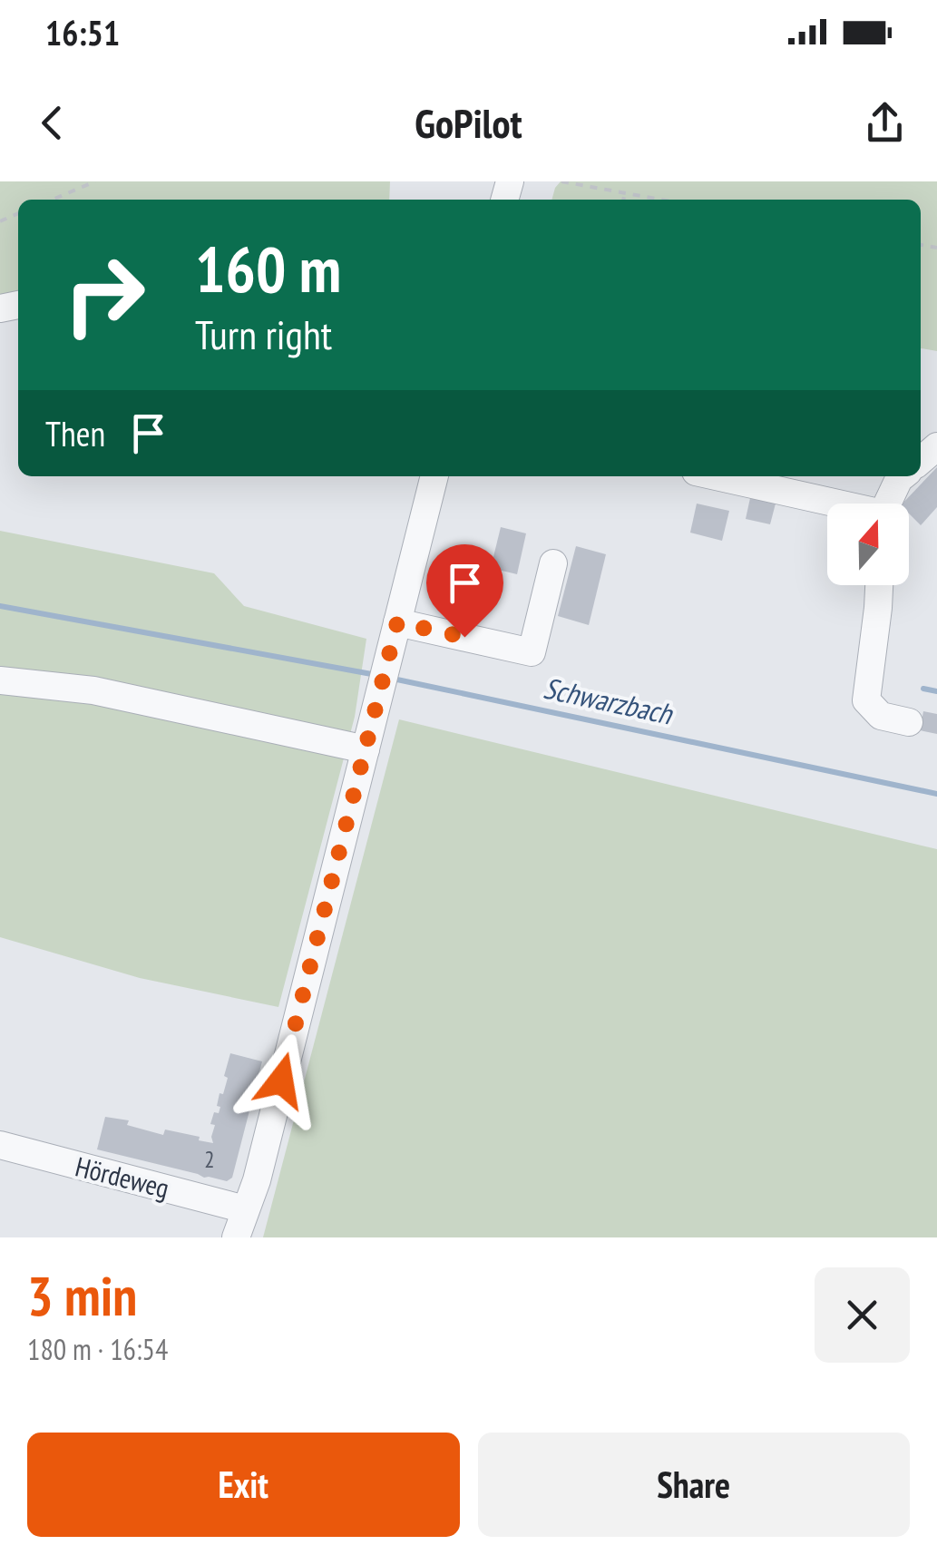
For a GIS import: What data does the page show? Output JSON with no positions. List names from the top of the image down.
{
  "streets": {
    "street": ["Hördeweg"]
  },
  "water": ["Schwarzbach"],
  "house_numbers": ["2"],
  "north": "top",
  "page": {
    "status": "16:51",
    "header": "GoPilot",
    "turn": ["160 m", "Turn right"],
    "then": "Then",
    "heading": ["3 min", "180 m · 16:54"],
    "buttons": ["Exit", "Share"]
  }
}
